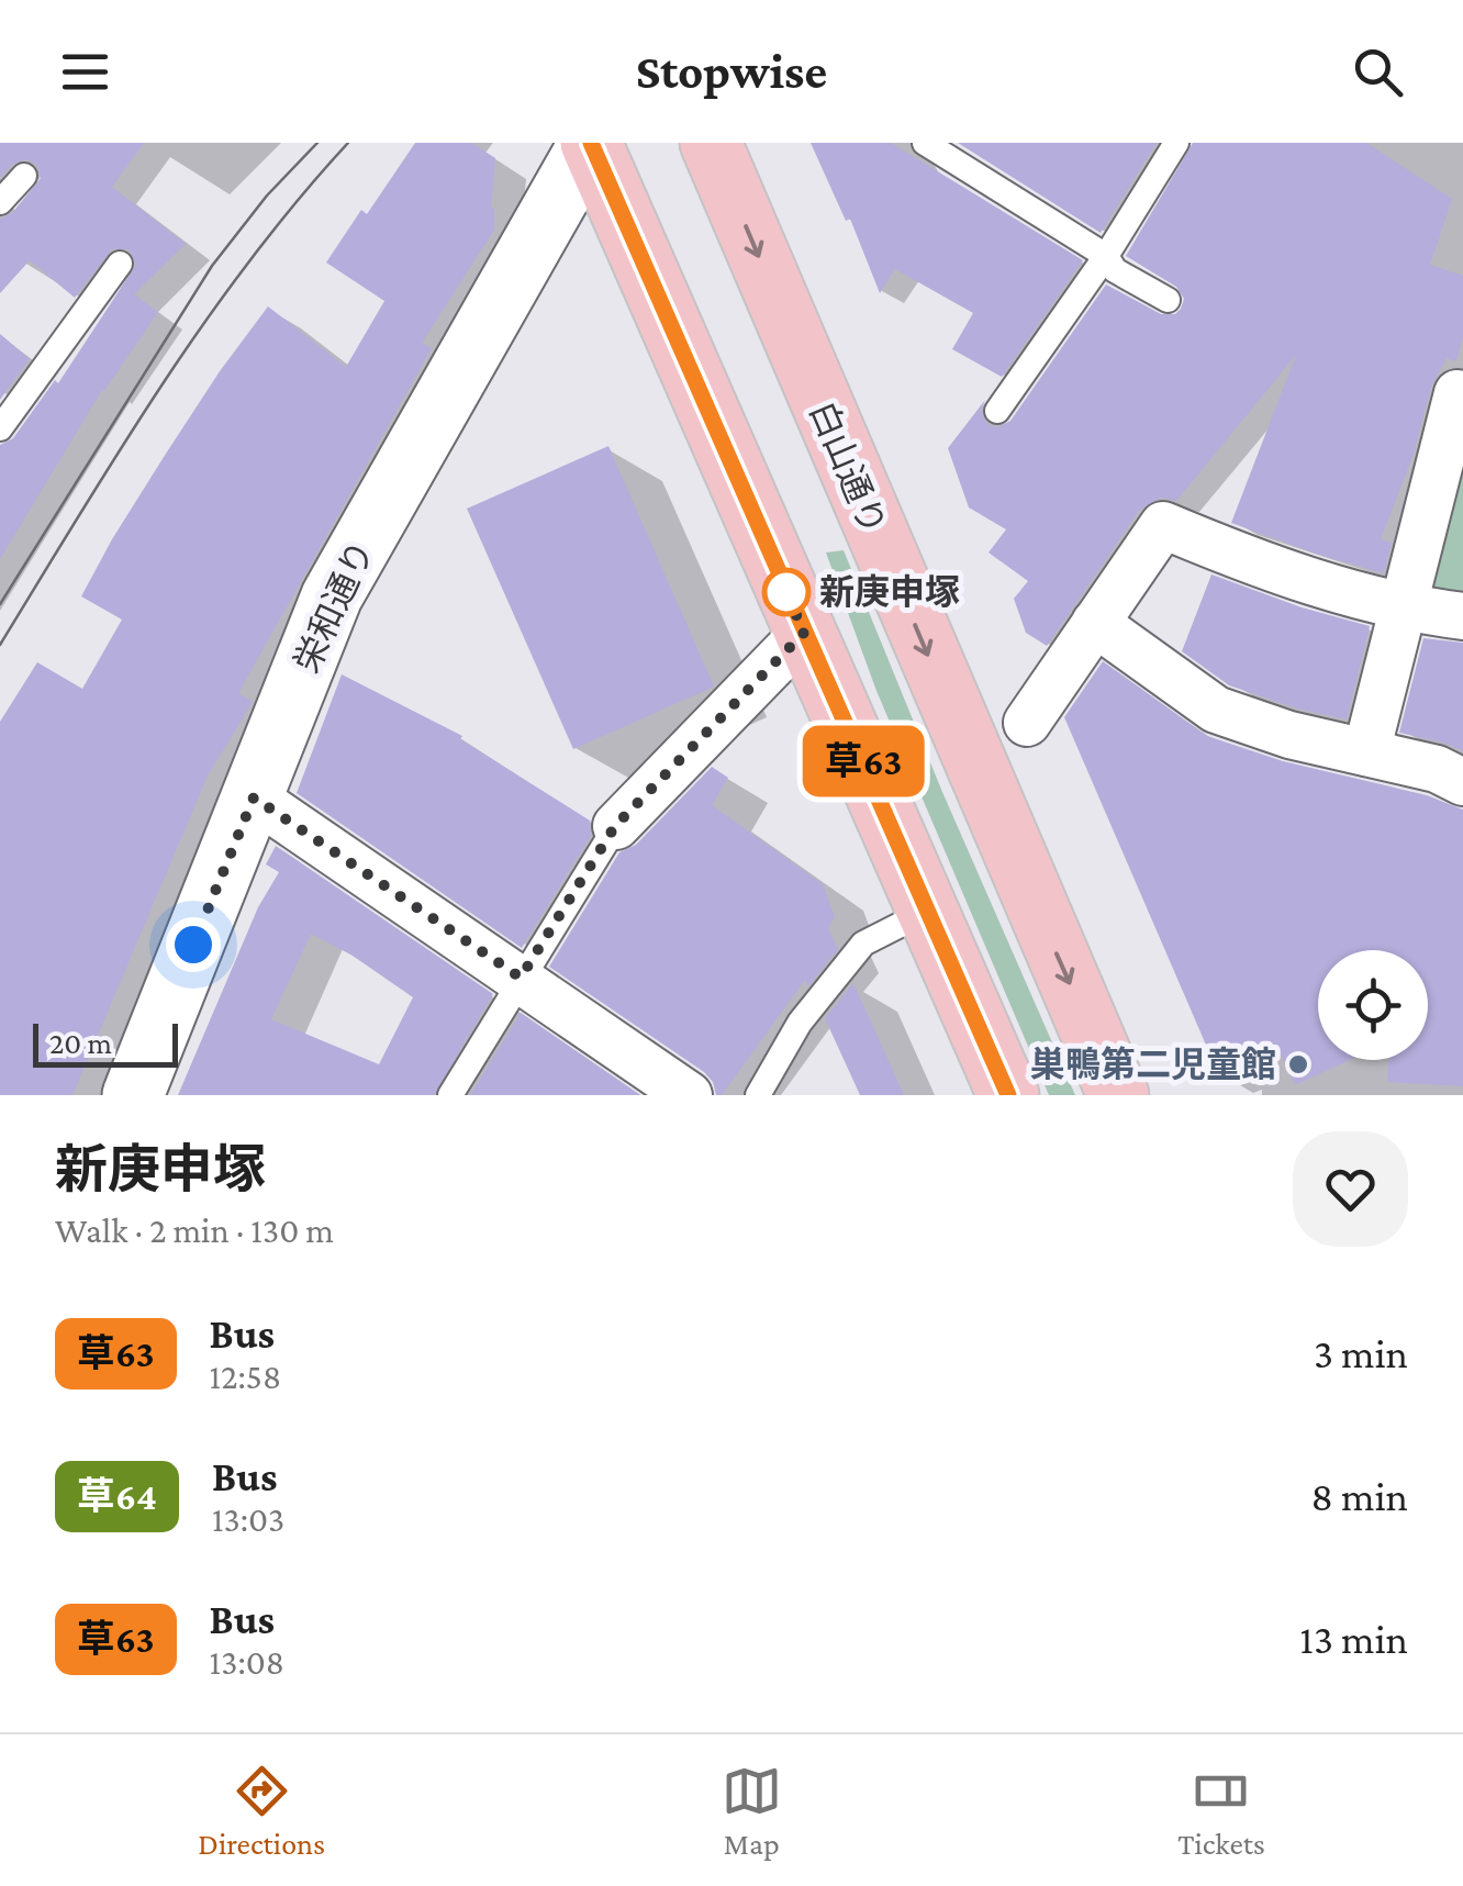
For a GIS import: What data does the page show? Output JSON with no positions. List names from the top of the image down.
{
  "streets": {
    "highway": ["白山通り"],
    "street": ["栄和通り"]
  },
  "places": ["新庚申塚", "巣鴨第二児童館"],
  "lines": ["bus line 草63"],
  "scale_bar": "20 m",
  "page": {
    "header": "Stopwise",
    "on_map": "草63",
    "scale": "20 m",
    "heading": ["新庚申塚", "Walk · 2 min · 130 m"],
    "list": [
      {
        "mark": "草63",
        "name": "Bus",
        "note": "12:58",
        "value": "3 min"
      },
      {
        "mark": "草64",
        "name": "Bus",
        "note": "13:03",
        "value": "8 min"
      },
      {
        "mark": "草63",
        "name": "Bus",
        "note": "13:08",
        "value": "13 min"
      }
    ],
    "tabs": ["Directions", "Map", "Tickets"]
  }
}
